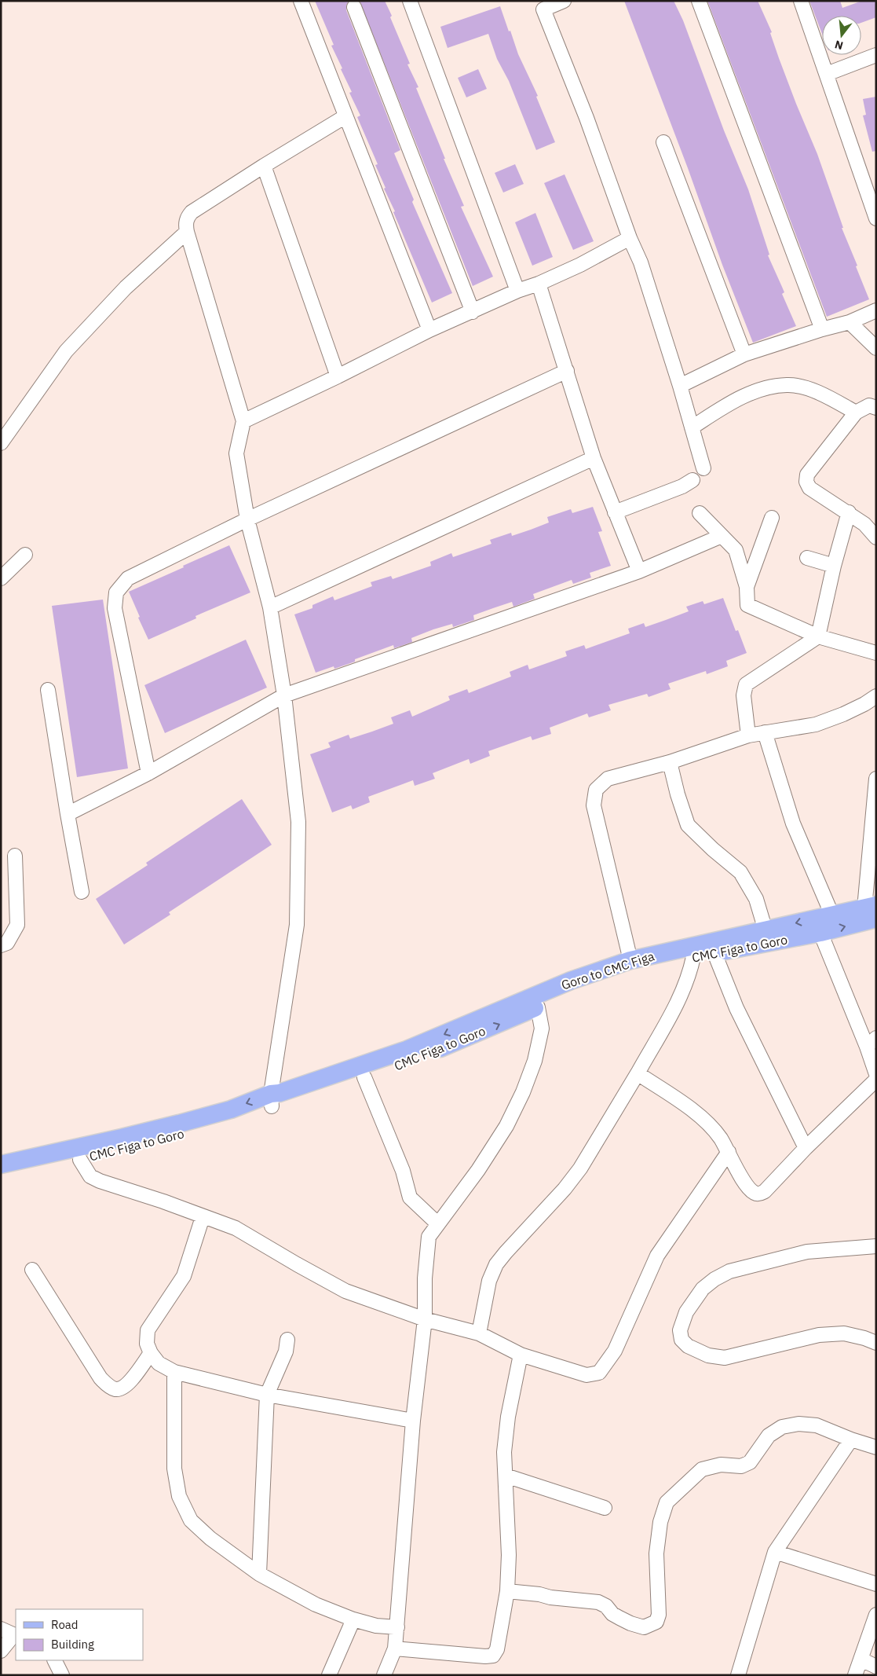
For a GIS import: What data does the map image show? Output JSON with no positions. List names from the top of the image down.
{
  "streets": {
    "main road": ["CMC Figa to Goro", "Goro to CMC Figa"]
  },
  "crossings": [
    ["CMC Figa to Goro", "Goro to CMC Figa"]
  ],
  "one_way": ["Goro to CMC Figa"],
  "legend": ["Road", "Building"],
  "north": "bottom"
}
